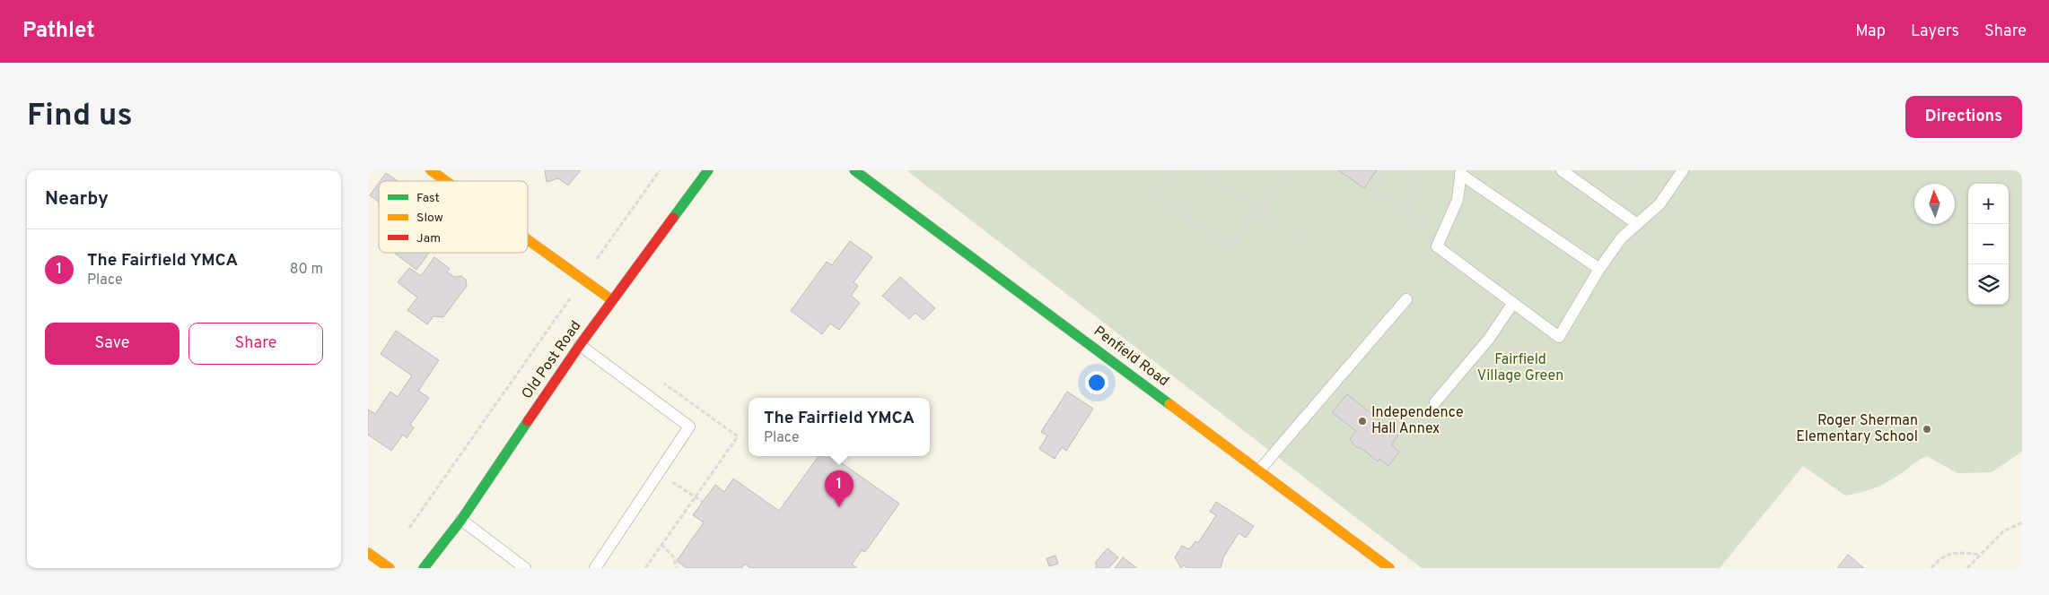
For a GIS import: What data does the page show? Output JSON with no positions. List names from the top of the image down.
{
  "streets": {
    "street": ["Penfield Road", "Old Post Road"]
  },
  "parks": ["Fairfield Village Green"],
  "places": ["Independence Hall Annex", "Roger Sherman Elementary School"],
  "legend": ["Fast", "Slow", "Jam"],
  "north": "top",
  "page": {
    "header": "Pathlet",
    "nav": ["Map", "Layers", "Share"],
    "buttons": [
      "Directions",
      ["Save", "Share"]
    ],
    "title": "Find us",
    "heading": "Nearby",
    "map_buttons": ["+", "−"],
    "list": [
      {
        "mark": "1",
        "name": "The Fairfield YMCA",
        "note": "Place",
        "value": "80 m"
      }
    ],
    "popup": ["The Fairfield YMCA", "Place"],
    "pins": "1"
  }
}
